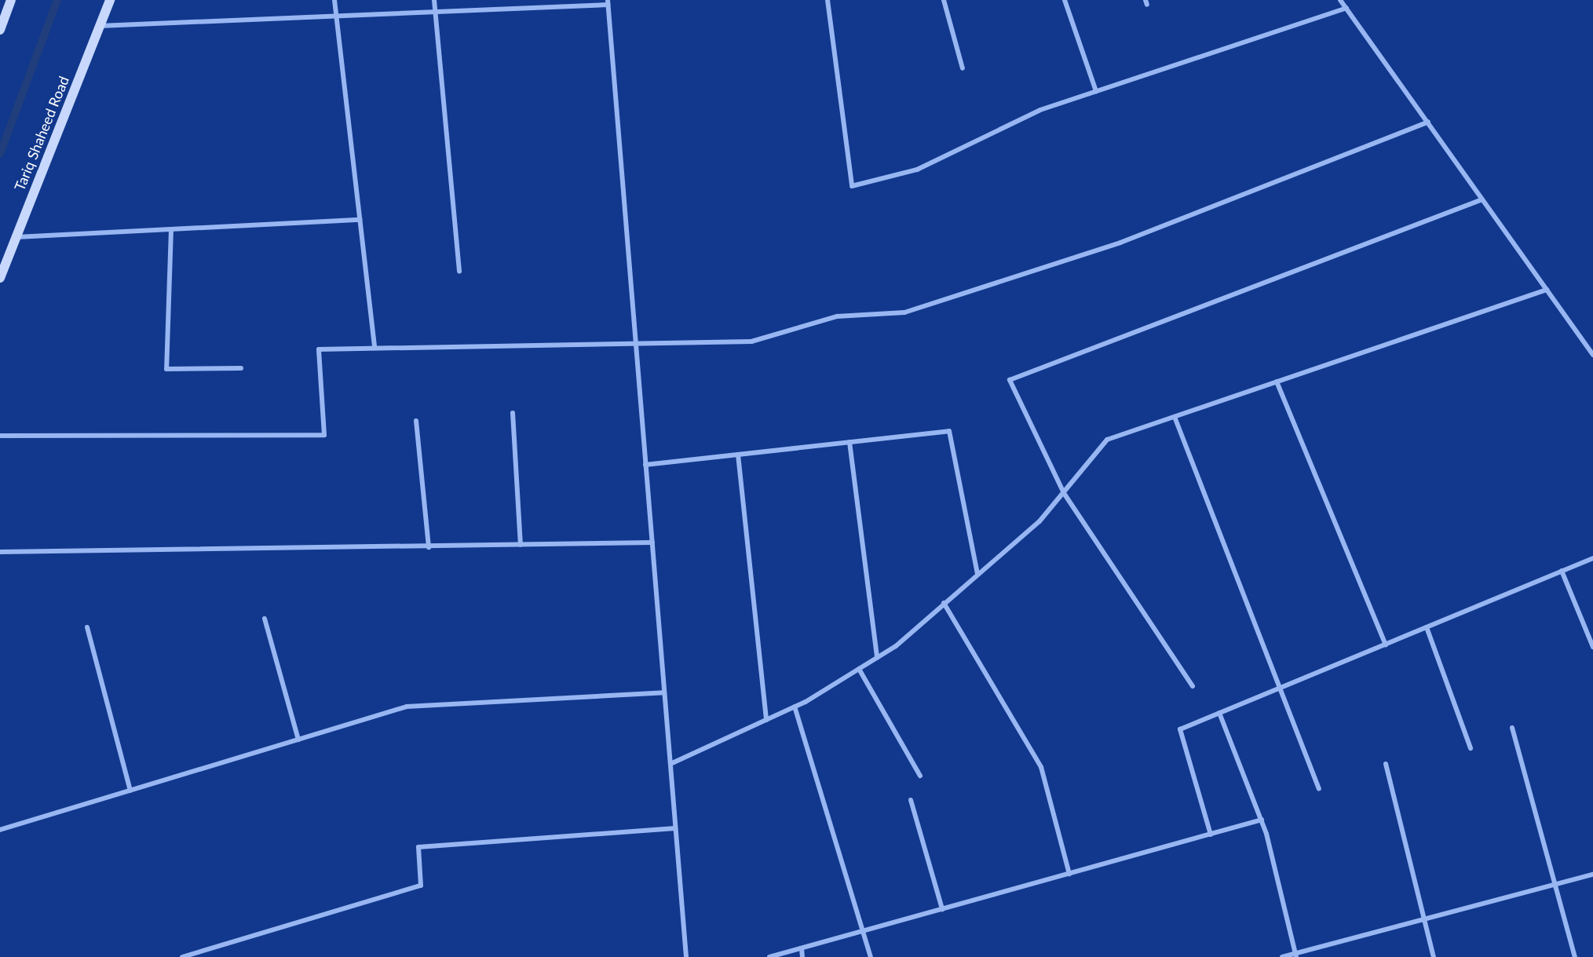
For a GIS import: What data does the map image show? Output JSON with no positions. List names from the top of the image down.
{
  "streets": {
    "main road": ["Tariq Shaheed Road"]
  }
}
